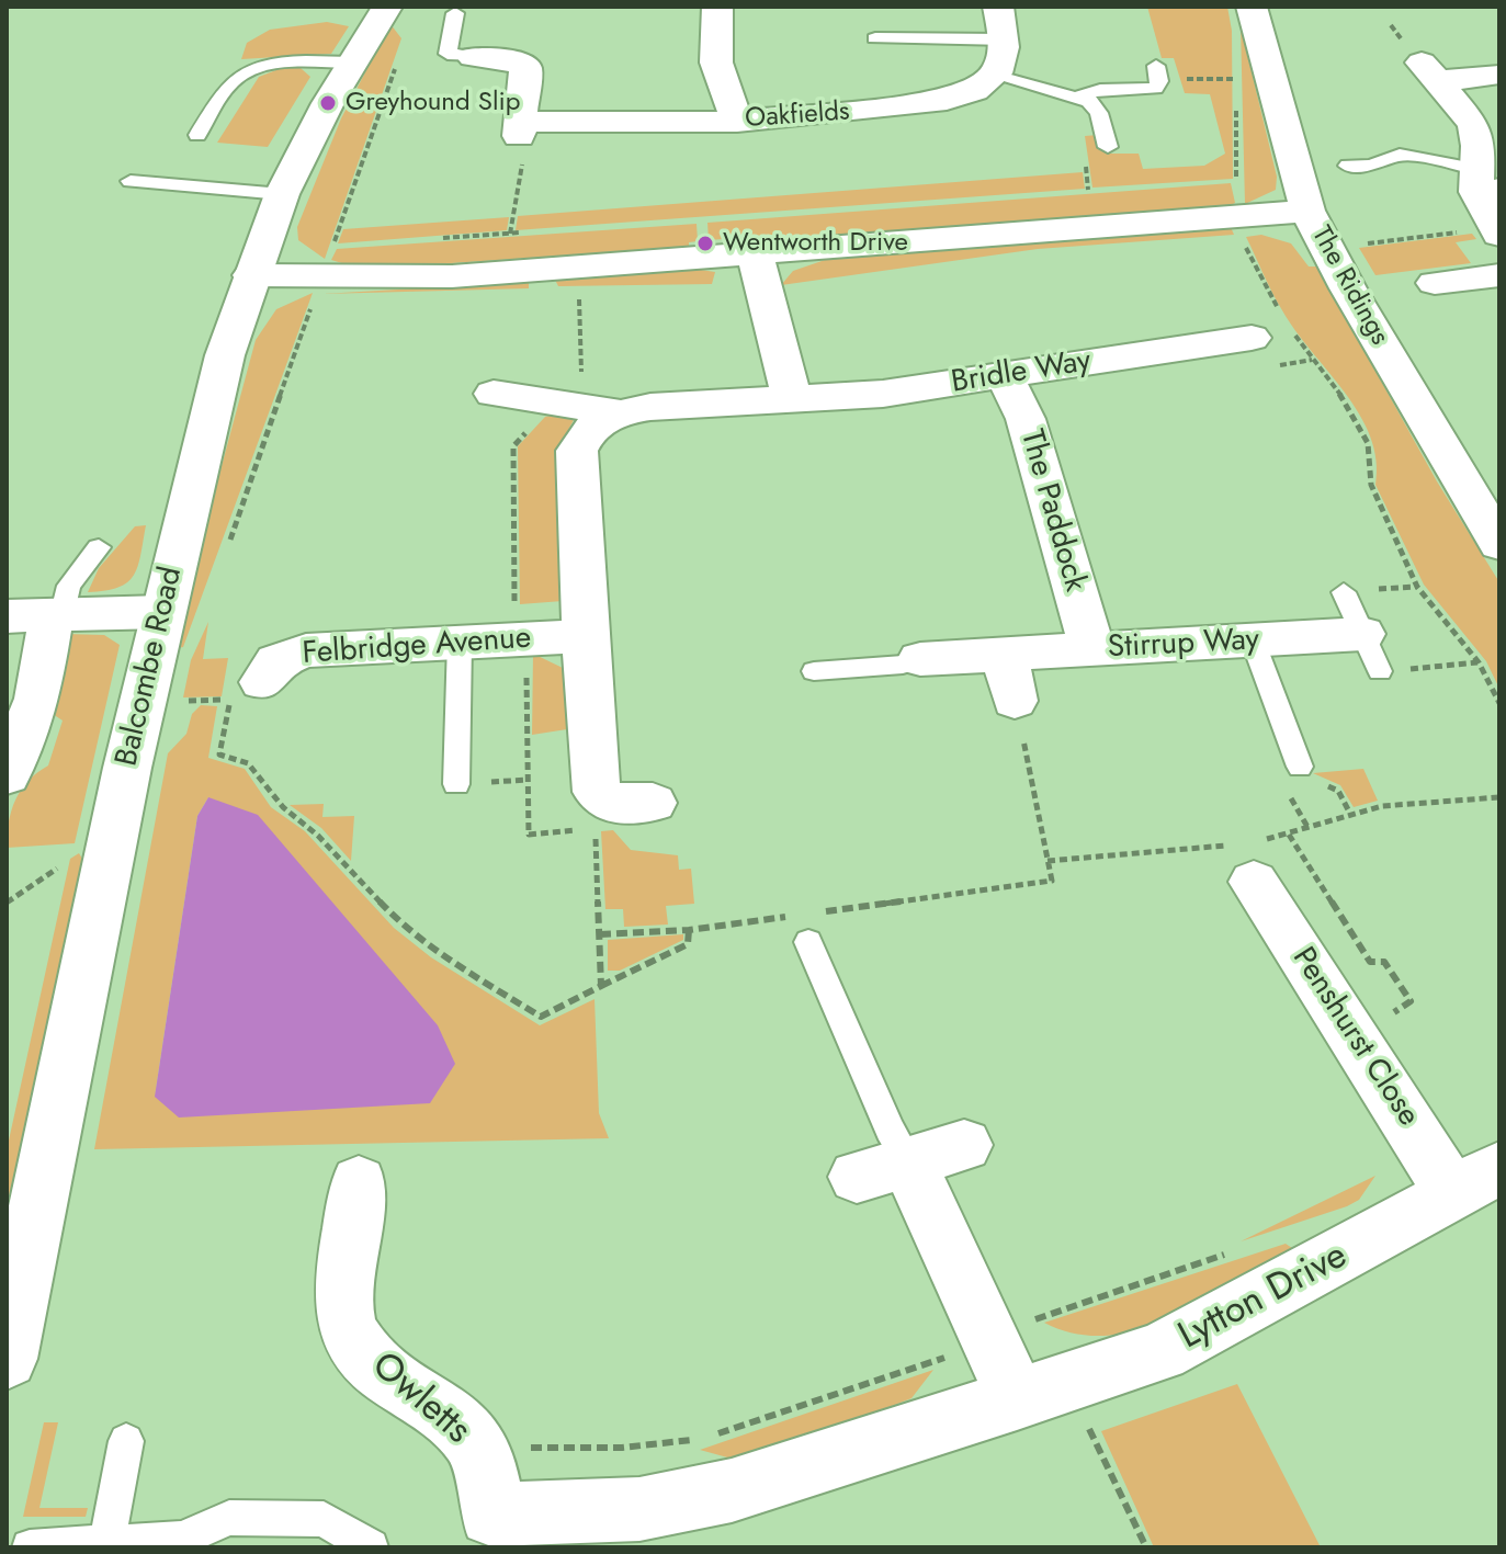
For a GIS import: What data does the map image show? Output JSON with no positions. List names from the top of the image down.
{
  "streets": {
    "street": [
      "Oakfields",
      "The Ridings",
      "Bridle Way",
      "The Paddock",
      "Stirrup Way",
      "Felbridge Avenue",
      "Balcombe Road",
      "Penshurst Close",
      "Lytton Drive",
      "Owletts"
    ]
  },
  "crossings": [
    ["Bridle Way", "The Paddock"],
    ["The Paddock", "Stirrup Way"],
    ["Penshurst Close", "Lytton Drive"],
    ["Lytton Drive", "Owletts"]
  ],
  "places": ["Greyhound Slip", "Wentworth Drive"]
}
